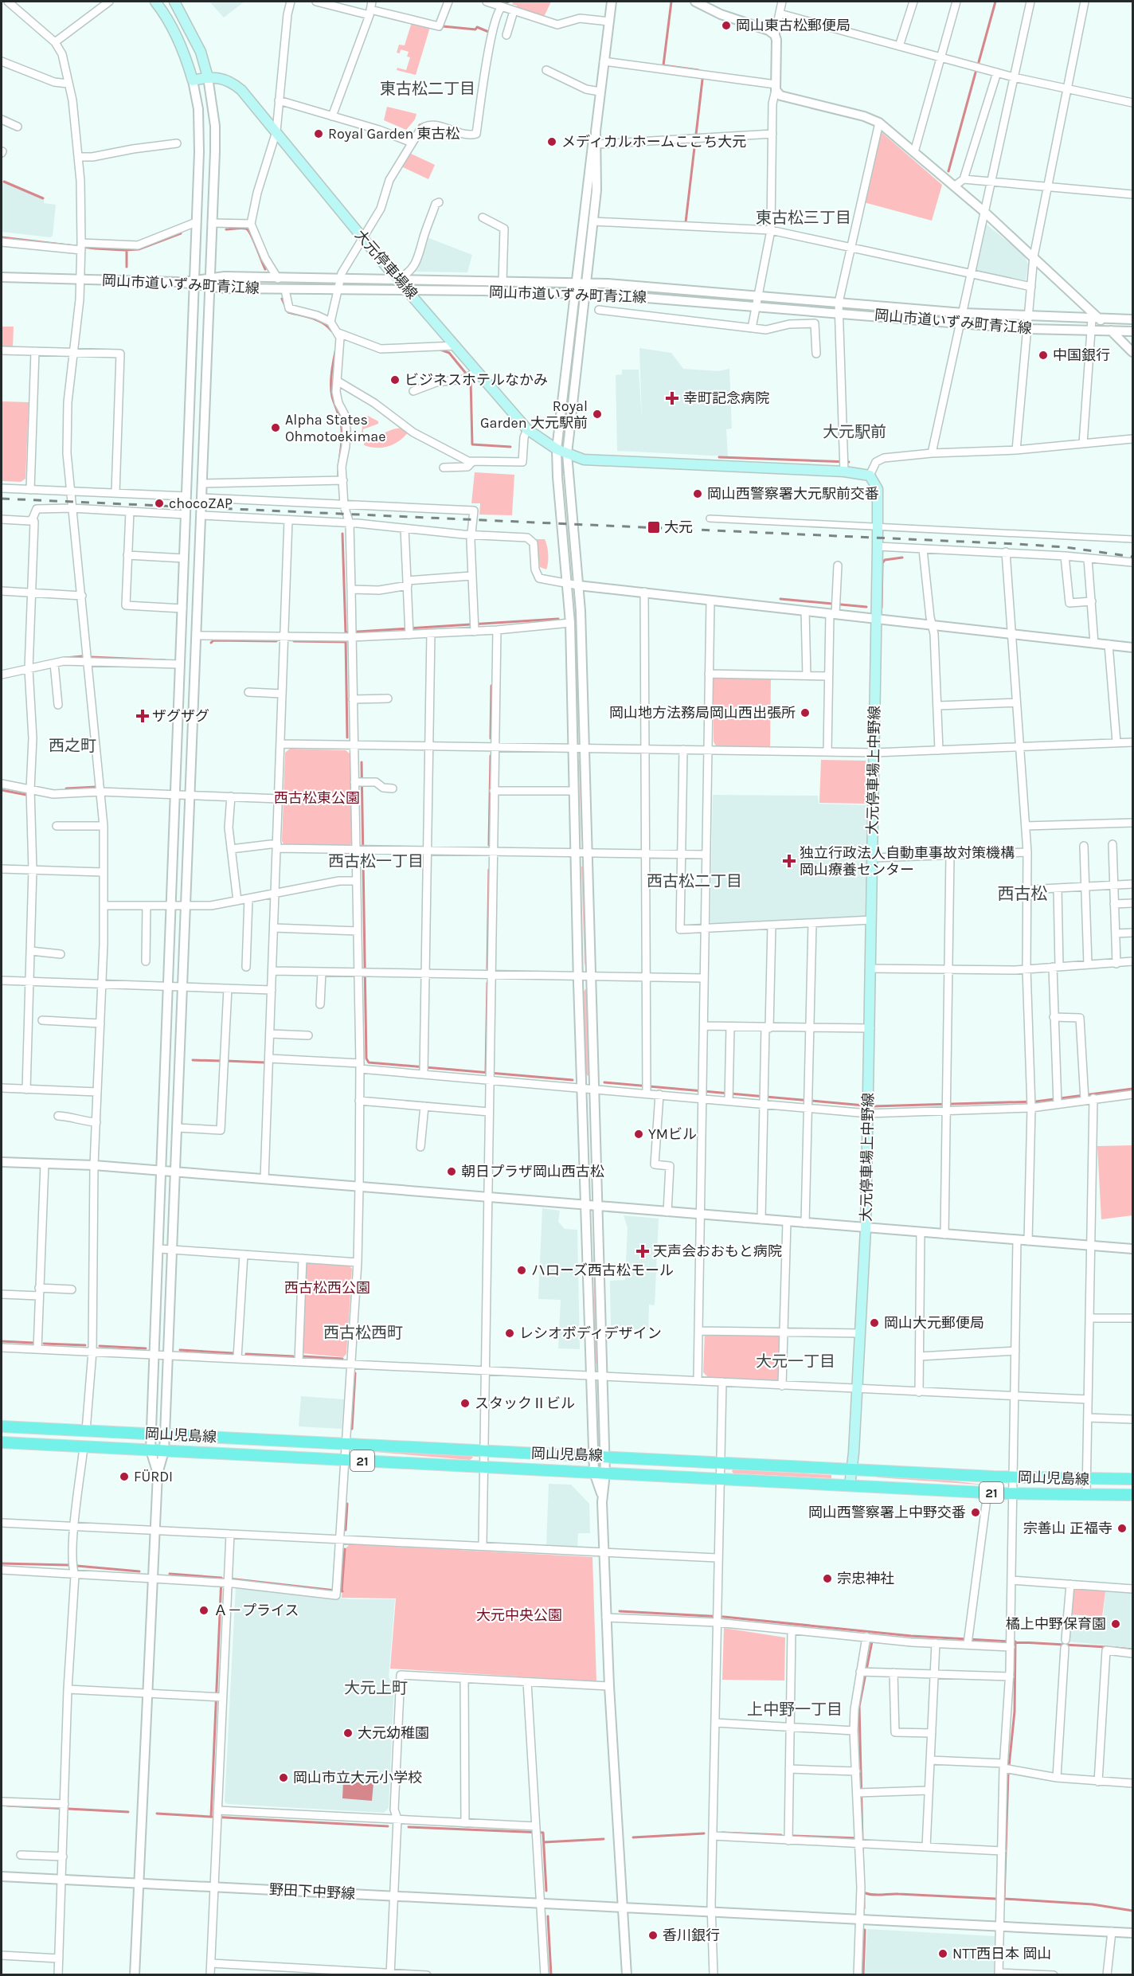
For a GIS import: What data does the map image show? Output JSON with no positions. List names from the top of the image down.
{
  "streets": {
    "main road": [
      "大元停車場線",
      "大元停車場上中野線",
      "岡山児島線",
      "21"
    ],
    "street": ["岡山市道いずみ町青江線", "野田下中野線"]
  },
  "crossings": [
    ["大元停車場線", "岡山市道いずみ町青江線"],
    ["大元停車場上中野線", "岡山児島線"]
  ],
  "districts": [
    "東古松二丁目",
    "東古松三丁目",
    "大元駅前",
    "西之町",
    "西古松一丁目",
    "西古松二丁目",
    "西古松",
    "西古松西町",
    "大元一丁目",
    "大元上町",
    "上中野一丁目"
  ],
  "parks": ["西古松東公園", "西古松西公園", "大元中央公園"],
  "places": {
    "other": [
      "岡山東古松郵便局",
      "Royal Garden 東古松",
      "メディカルホームここち大元",
      "中国銀行",
      "ビジネスホテルなかみ",
      "Royal Garden 大元駅前",
      "Alpha States Ohmotoekimae",
      "岡山西警察署大元駅前交番",
      "chocoZAP",
      "岡山地方法務局岡山西出張所",
      "YMビル",
      "朝日プラザ岡山西古松",
      "ハローズ西古松モール",
      "岡山大元郵便局",
      "レシオボディデザイン",
      "スタックⅡビル",
      "FÜRDI",
      "岡山西警察署上中野交番",
      "宗善山 正福寺",
      "宗忠神社",
      "Ａ－プライス",
      "橘上中野保育園",
      "大元幼稚園",
      "岡山市立大元小学校",
      "香川銀行",
      "NTT西日本 岡山"
    ],
    "health": [
      "幸町記念病院",
      "ザグザグ",
      "独立行政法人自動車事故対策機構 岡山療養センター",
      "天声会おおもと病院"
    ],
    "transit": ["大元"]
  }
}
